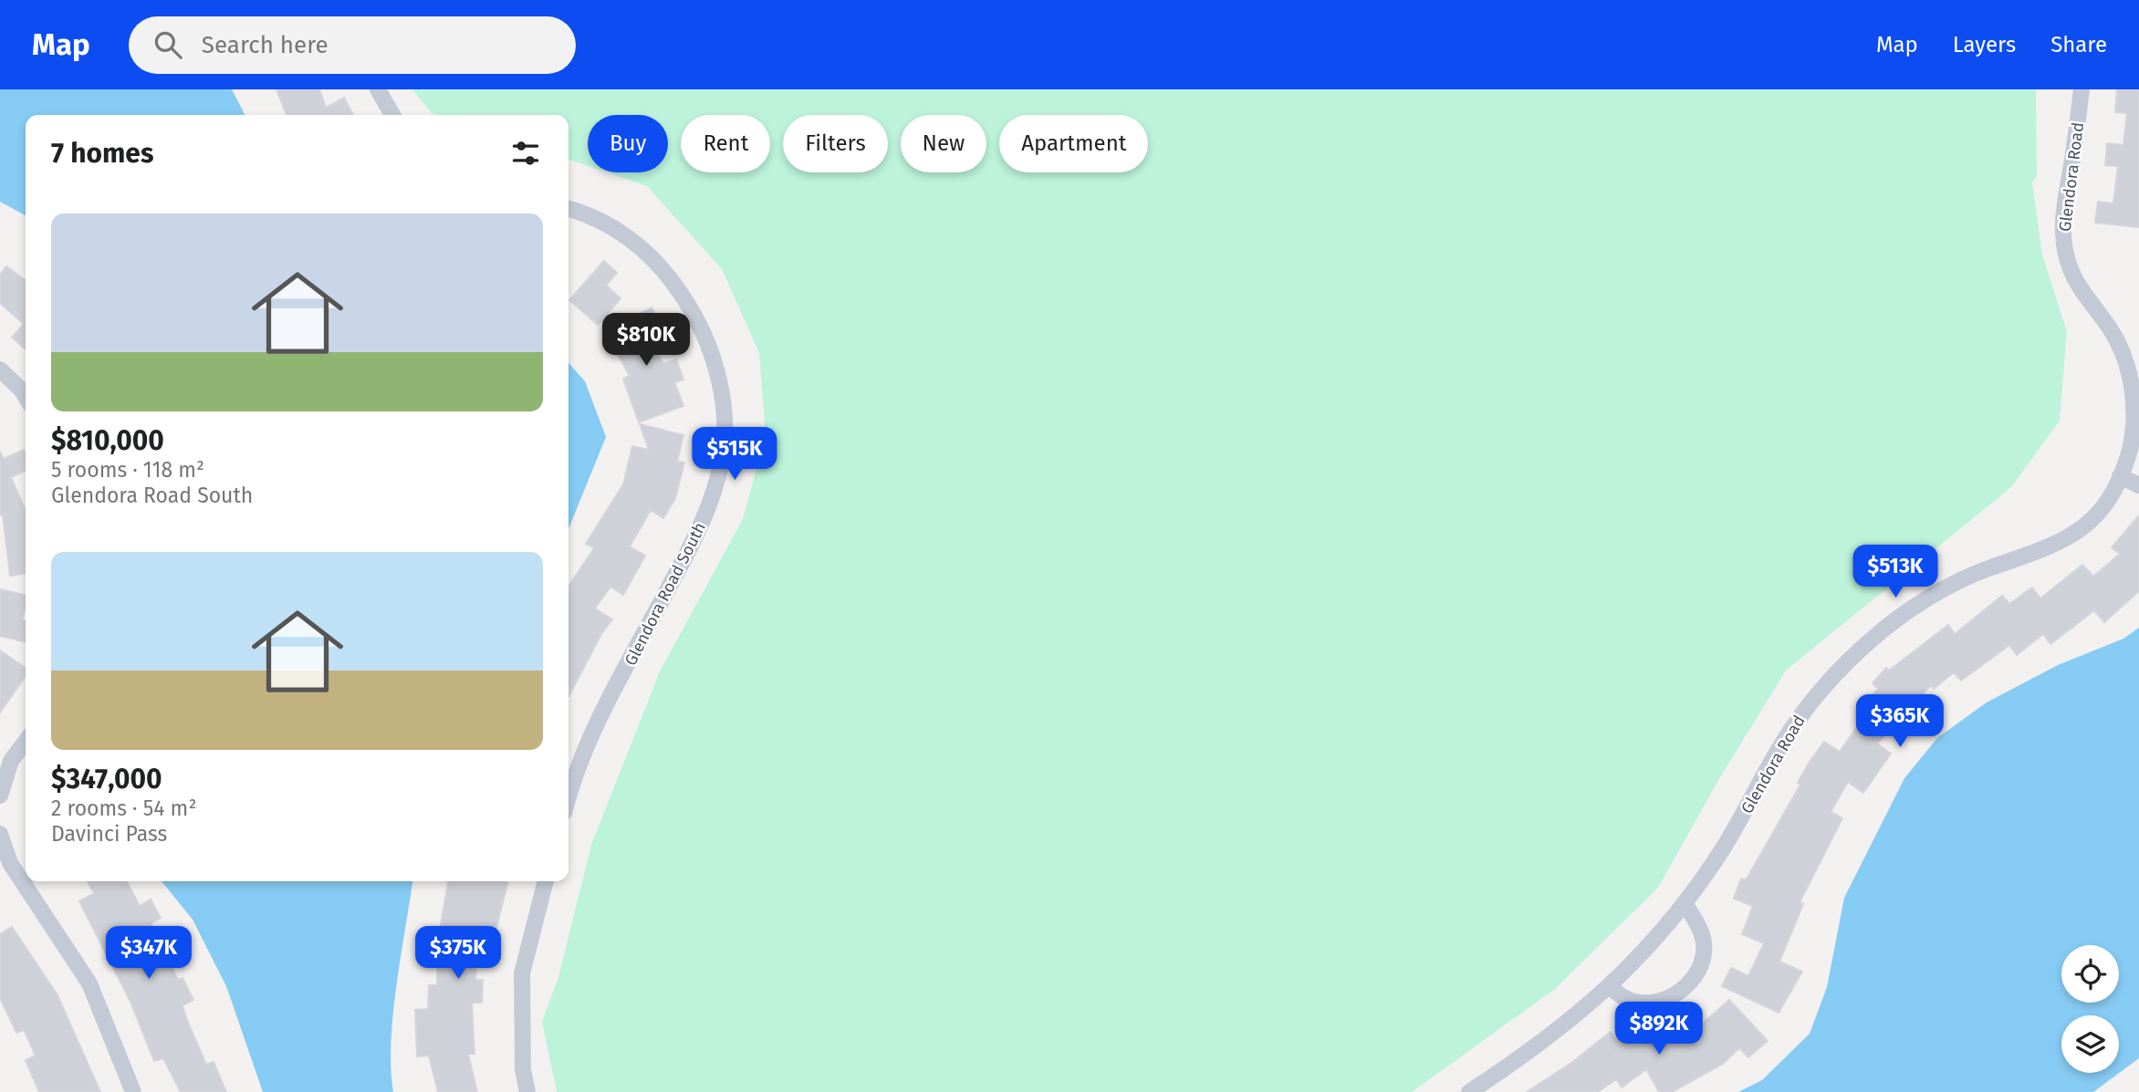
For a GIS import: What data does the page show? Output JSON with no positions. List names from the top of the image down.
{
  "streets": {
    "street": ["Glendora Road", "Glendora Road South"]
  },
  "page": {
    "header": "Map",
    "search": "Search here",
    "nav": ["Map", "Layers", "Share"],
    "chip": [
      "Buy",
      "Rent",
      "Filters",
      "New",
      "Apartment"
    ],
    "heading": "7 homes",
    "list": [
      {
        "name": "$810,000",
        "note": "5 rooms · 118 m² · Glendora Road South"
      },
      {
        "name": "$347,000",
        "note": "2 rooms · 54 m² · Davinci Pass"
      }
    ],
    "price": [
      "$810K",
      "$515K",
      "$513K",
      "$365K",
      "$347K",
      "$375K",
      "$892K"
    ]
  }
}
